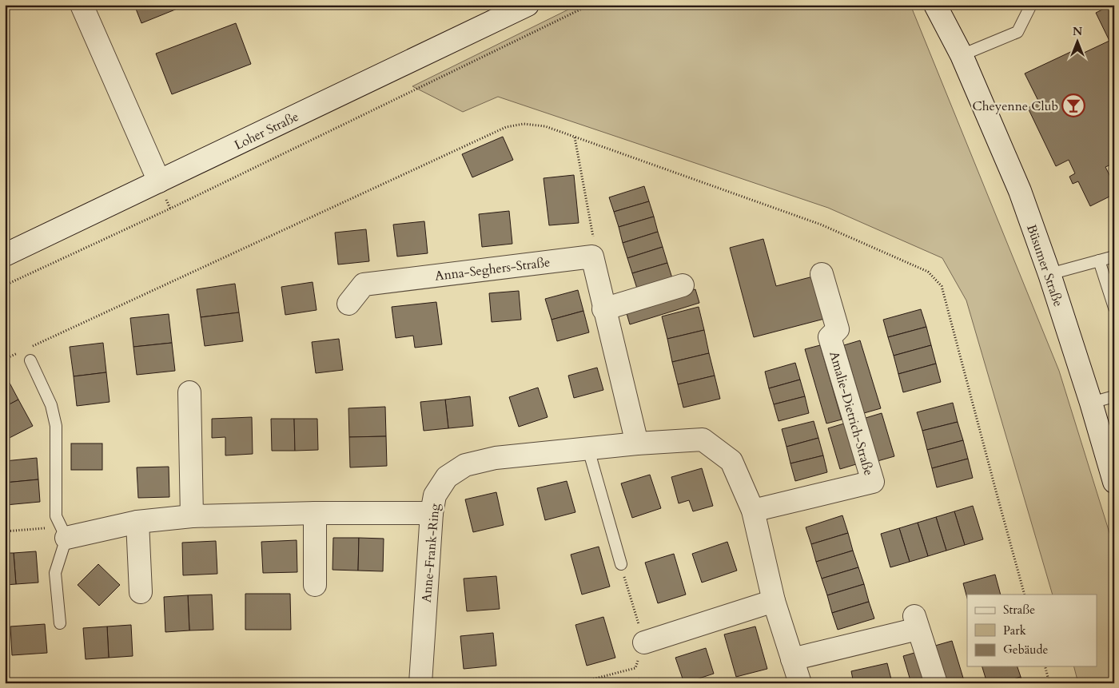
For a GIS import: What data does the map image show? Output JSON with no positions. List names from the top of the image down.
{
  "streets": {
    "street": [
      "Loher Straße",
      "Büsumer Straße",
      "Anna-Seghers-Straße",
      "Amalie-Dietrich-Straße",
      "Anne-Frank-Ring"
    ]
  },
  "crossings": [
    ["Amalie-Dietrich-Straße", "Anne-Frank-Ring"]
  ],
  "places": {
    "bar": ["Cheyenne Club"]
  },
  "legend": ["Straße", "Park", "Gebäude"],
  "north": "top"
}
